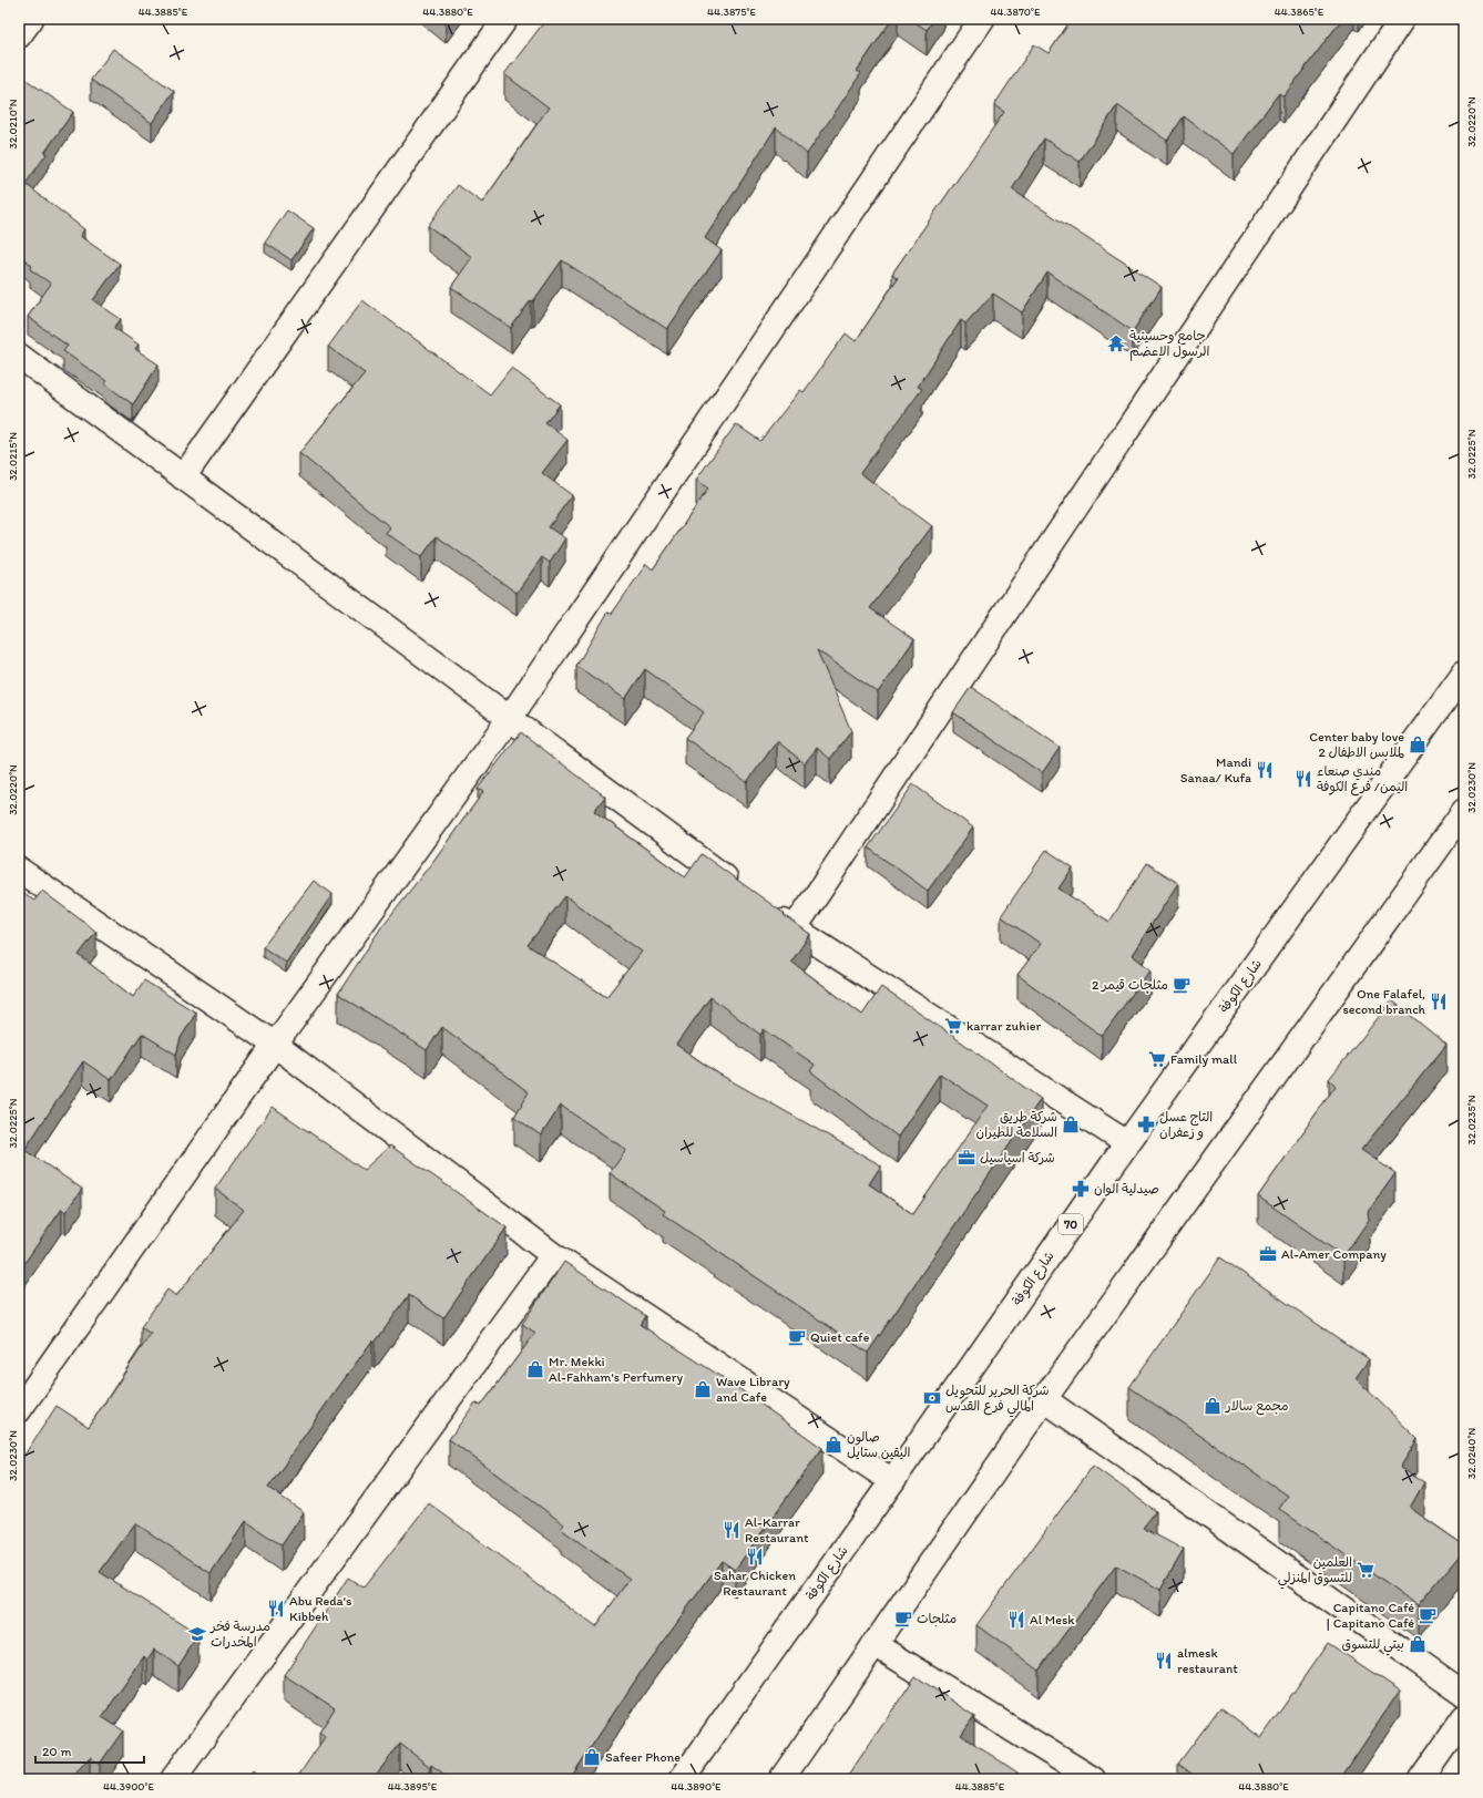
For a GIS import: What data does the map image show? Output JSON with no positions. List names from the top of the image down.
{
  "streets": {
    "main road": ["شارع الكوفة", "70"]
  },
  "places": {
    "temple": ["جامع وحسينية الرسول الاعضم"],
    "shop": [
      "Center baby love لملابس الاطفال 2",
      "شركة طريق السلامة للطيران",
      "Mr. Mekki Al-Fahham's Perfumery",
      "Wave Library and Cafe",
      "مجمع سالار",
      "صالون اليقين ستايل",
      "بيتي للتسوق",
      "Safeer Phone"
    ],
    "restaurant": [
      "Mandi Sanaa/ Kufa",
      "مندي صنعاء اليمن/ فرع الكوفة",
      "One Falafel, second branch",
      "Al-Karrar Restaurant",
      "Sahar Chicken Restaurant",
      "Abu Reda's Kibbeh",
      "Al Mesk",
      "almesk restaurant"
    ],
    "cafe": [
      "مثلجات قيمر 2",
      "Quiet cafe",
      "Capitano Café | Capitano Café",
      "مثلجات"
    ],
    "supermarket": ["karrar zuhier", "Family mall", "العلمين للتسوق المنزلي"],
    "pharmacy": ["التاج عسل و زعفران", "صيدلية الوان"],
    "office": ["شركة اسياسيل", "Al-Amer Company"],
    "bank": ["شركة الحرير للتحويل المالي فرع القدس"],
    "school or university": ["مدرسة فخر المخدرات"]
  },
  "scale_bar": "20 m",
  "coordinates": [
    "44.3885°E",
    "44.3880°E",
    "44.3875°E",
    "44.3870°E",
    "44.3865°E",
    "32.0220°N",
    "32.0210°N",
    "32.0225°N",
    "32.0215°N",
    "32.0230°N",
    "32.0235°N",
    "32.0240°N",
    "44.3900°E",
    "44.3895°E",
    "44.3890°E"
  ]
}
